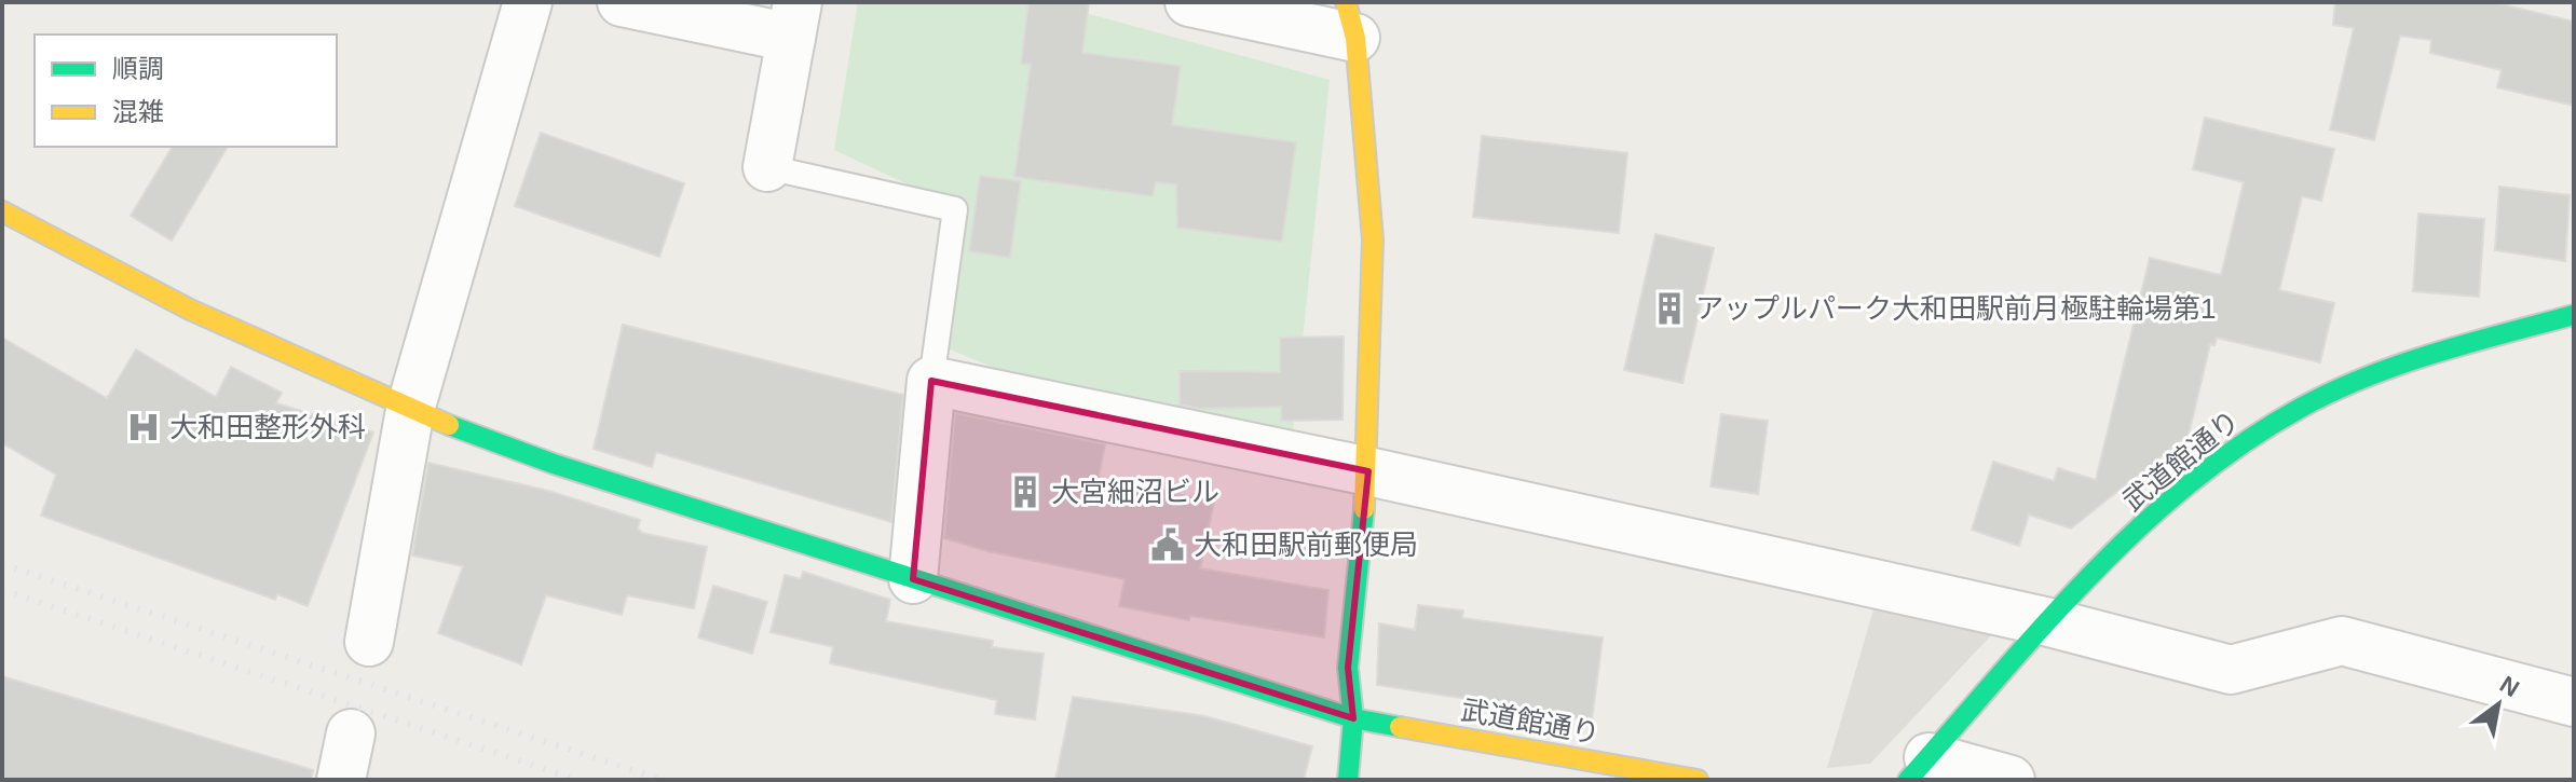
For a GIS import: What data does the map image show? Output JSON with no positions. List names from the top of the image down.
{
  "streets": {
    "street": ["武道館通り"]
  },
  "places": {
    "building": ["アップルパーク大和田駅前月極駐輪場第1", "大宮細沼ビル"],
    "hospital": ["大和田整形外科"],
    "public building": ["大和田駅前郵便局"]
  },
  "legend": ["順調", "混雑"],
  "north": "top right"
}
